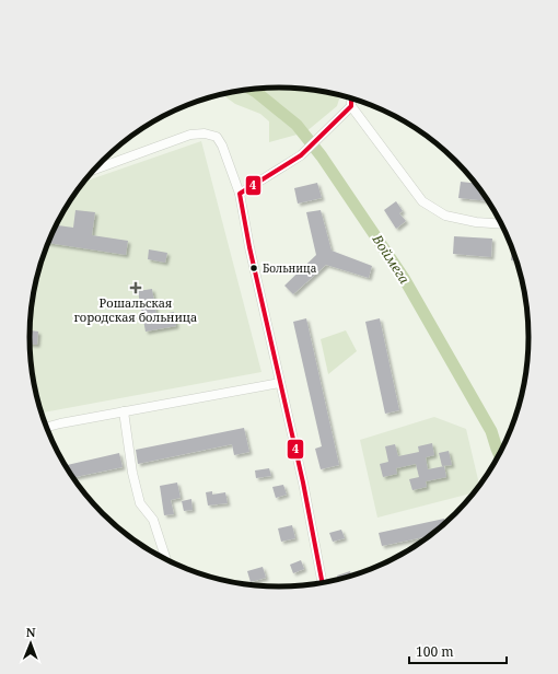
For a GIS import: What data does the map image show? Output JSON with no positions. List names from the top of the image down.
{
  "water": ["Воймега"],
  "places": {
    "other": ["Больница"],
    "health": ["Рошальская городская больница"]
  },
  "lines": ["transit line 4"],
  "scale_bar": "100 m",
  "north": "top"
}
